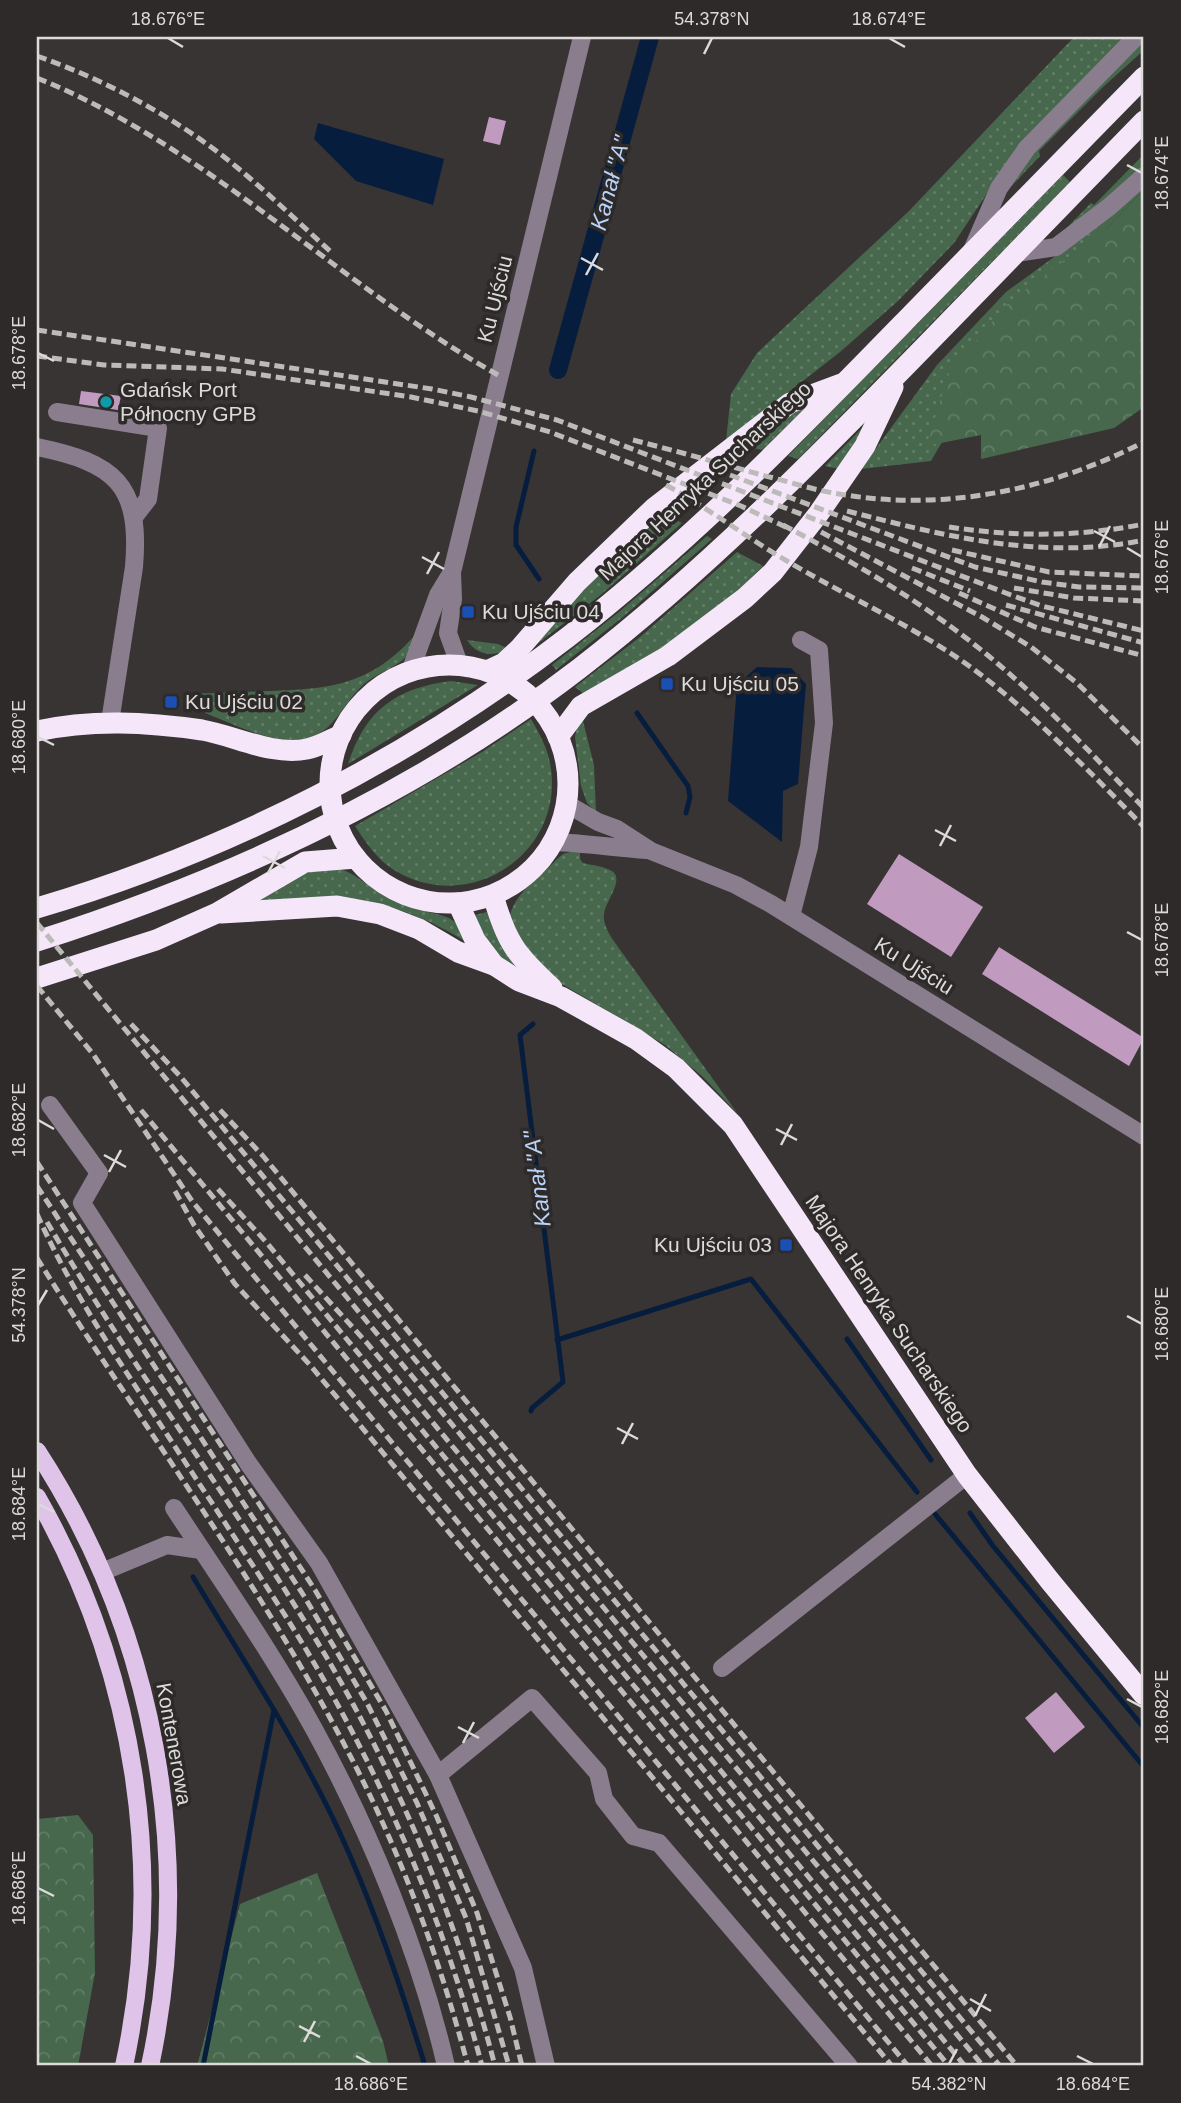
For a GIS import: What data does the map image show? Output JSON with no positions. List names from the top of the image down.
{
  "streets": {
    "highway": ["Majora Henryka Sucharskiego"],
    "main road": ["Kontenerowa"],
    "street": ["Ku Ujściu"]
  },
  "crossings": [
    ["Ku Ujściu", "Majora Henryka Sucharskiego"]
  ],
  "water": ["Kanał \"A\""],
  "places": {
    "other": ["Gdańsk Port Północny GPB"],
    "transit": [
      "Ku Ujściu 04",
      "Ku Ujściu 05",
      "Ku Ujściu 02",
      "Ku Ujściu 03"
    ]
  },
  "coordinates": [
    "18.676°E",
    "54.378°N",
    "18.674°E",
    "18.678°E",
    "18.680°E",
    "18.682°E",
    "18.684°E",
    "18.686°E",
    "54.382°N"
  ]
}
